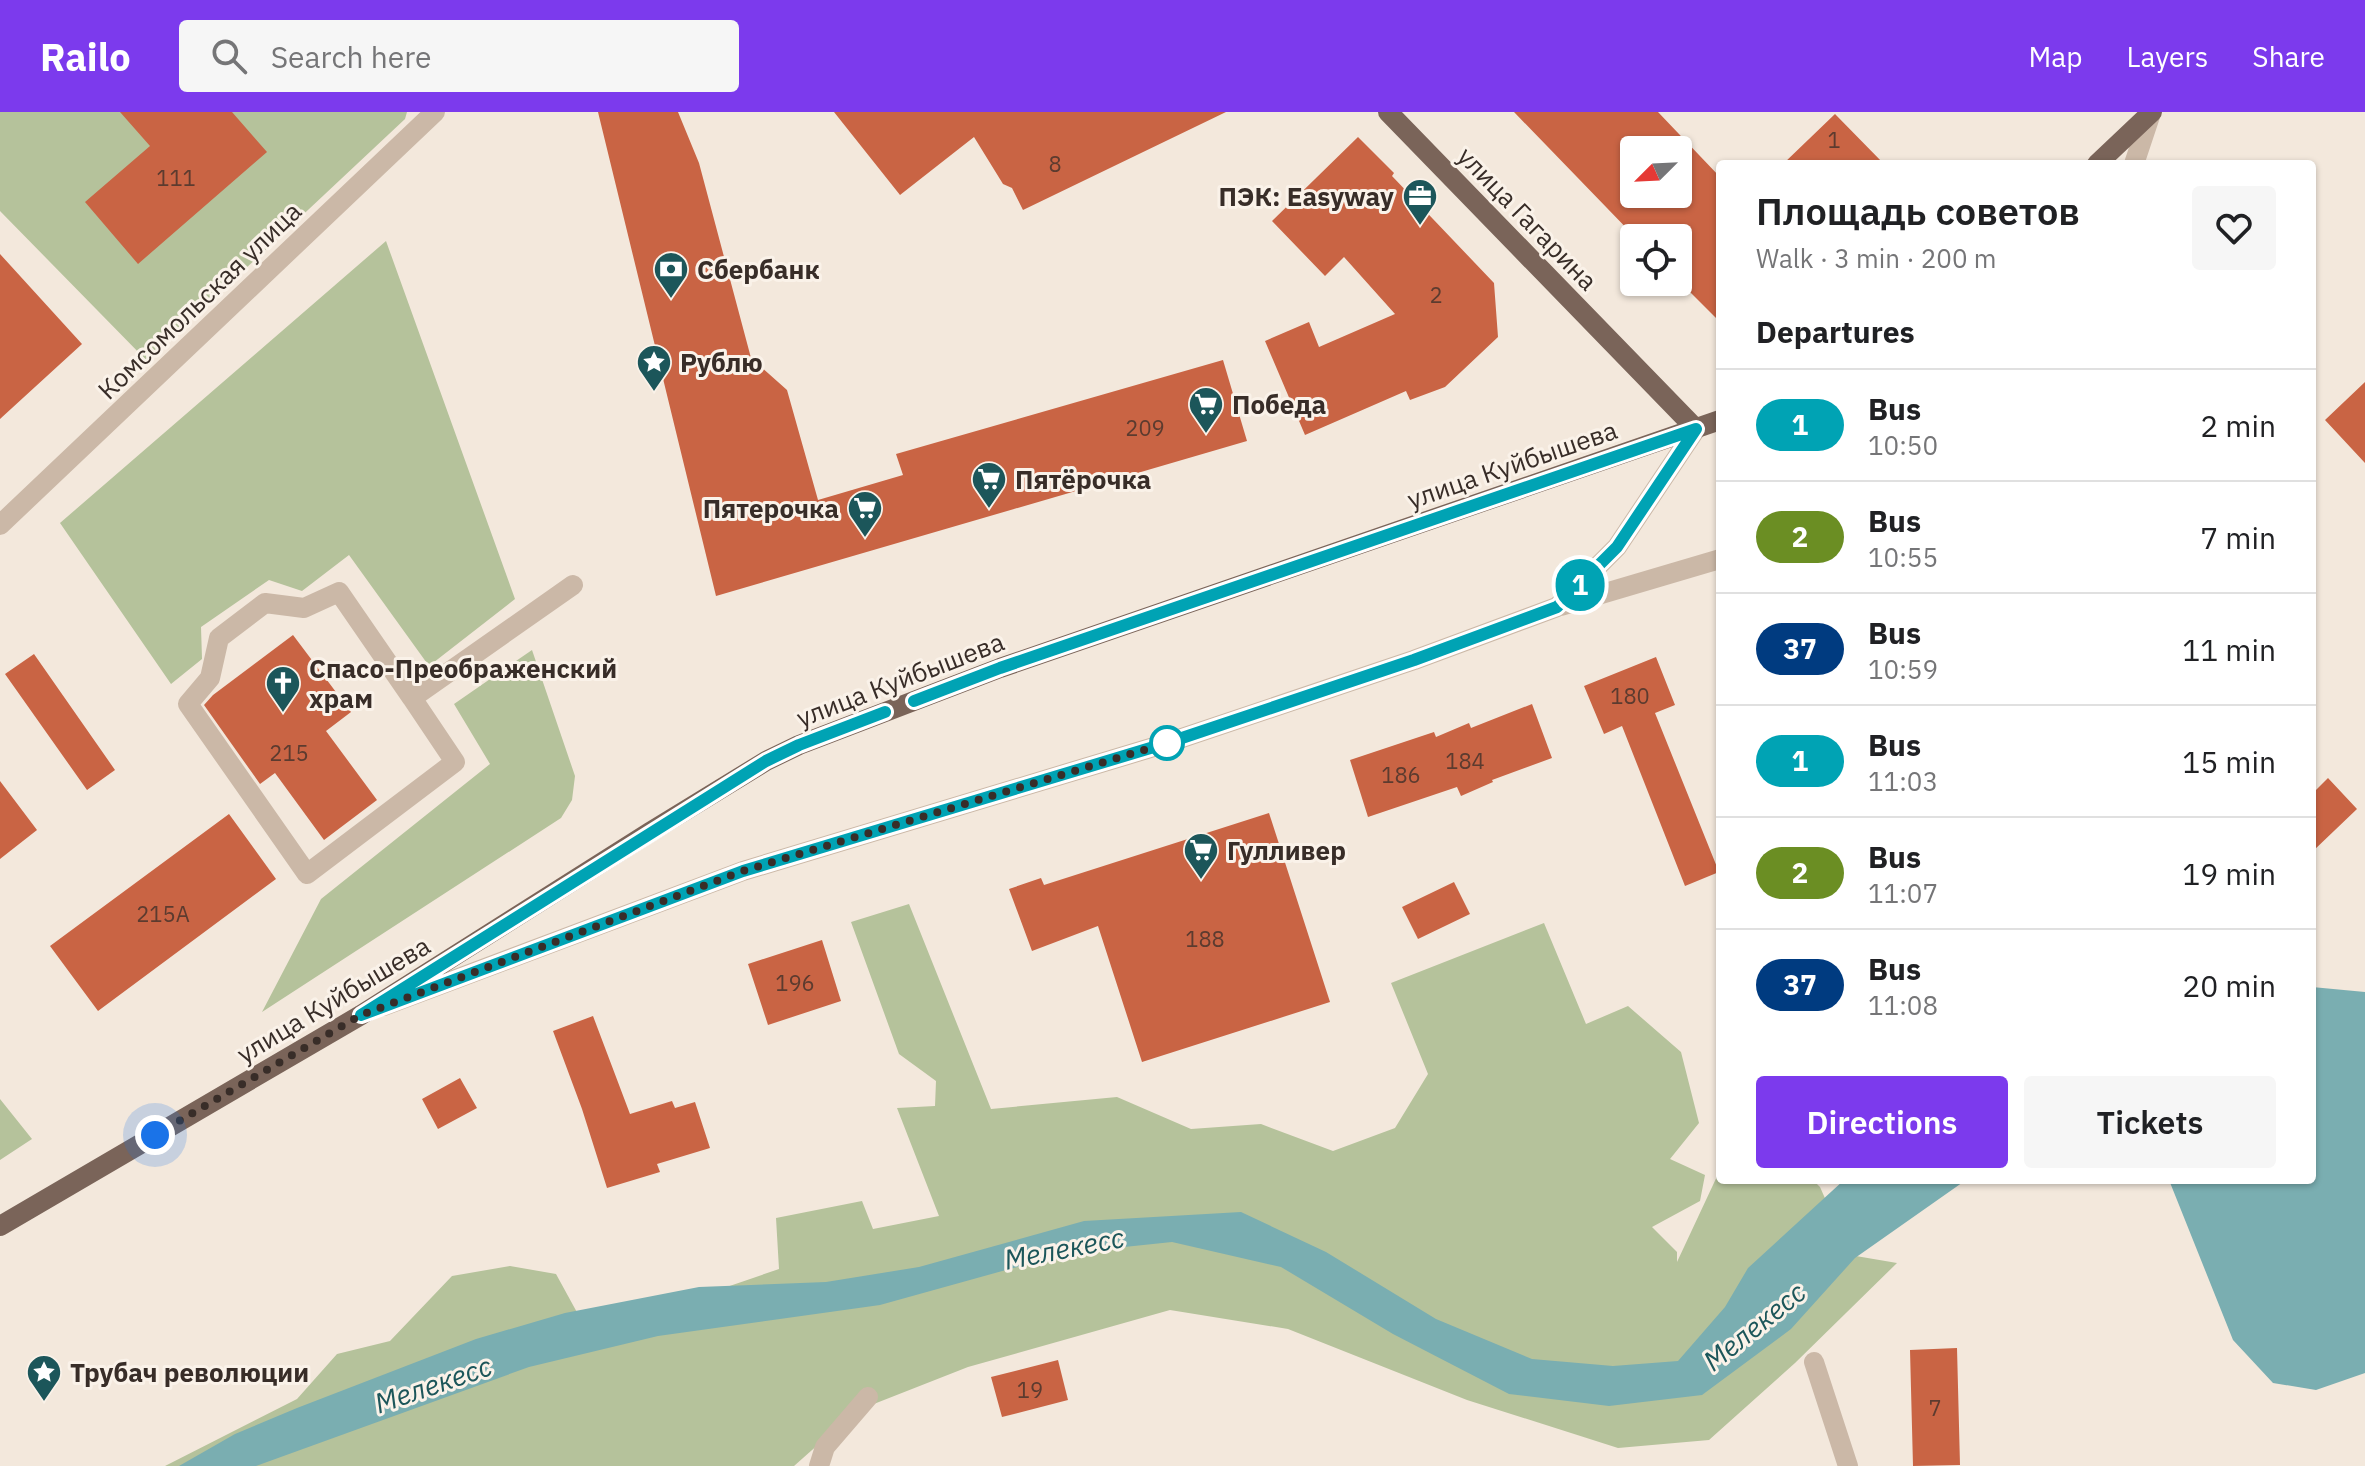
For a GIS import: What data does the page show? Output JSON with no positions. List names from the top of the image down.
{
  "streets": {
    "main road": ["улица Гагарина", "улица Куйбышева"],
    "street": ["Комсомольская улица"]
  },
  "crossings": [
    ["улица Гагарина", "улица Куйбышева"]
  ],
  "water": ["Мелекесс"],
  "places": {
    "office": ["ПЭК: Easyway"],
    "bank": ["Сбербанк"],
    "place": ["Рублю", "Трубач революции"],
    "supermarket": [
      "Победа",
      "Пятёрочка",
      "Пятерочка",
      "Гулливер"
    ],
    "church": ["Спасо-Преображенский храм"]
  },
  "lines": ["bus line 1"],
  "house_numbers": [
    "1",
    "8",
    "111",
    "2",
    "209",
    "180",
    "215",
    "184",
    "186",
    "215А",
    "188",
    "196",
    "19",
    "7"
  ],
  "north": "bottom left",
  "page": {
    "header": "Railo",
    "search": "Search here",
    "nav": ["Map", "Layers", "Share"],
    "on_map": "1",
    "heading": [
      ["Площадь советов", "Walk · 3 min · 200 m"],
      "Departures"
    ],
    "list": [
      {
        "mark": "1",
        "name": "Bus",
        "note": "10:50",
        "value": "2 min"
      },
      {
        "mark": "2",
        "name": "Bus",
        "note": "10:55",
        "value": "7 min"
      },
      {
        "mark": "37",
        "name": "Bus",
        "note": "10:59",
        "value": "11 min"
      },
      {
        "mark": "1",
        "name": "Bus",
        "note": "11:03",
        "value": "15 min"
      },
      {
        "mark": "2",
        "name": "Bus",
        "note": "11:07",
        "value": "19 min"
      },
      {
        "mark": "37",
        "name": "Bus",
        "note": "11:08",
        "value": "20 min"
      }
    ],
    "buttons": ["Directions", "Tickets"]
  }
}
